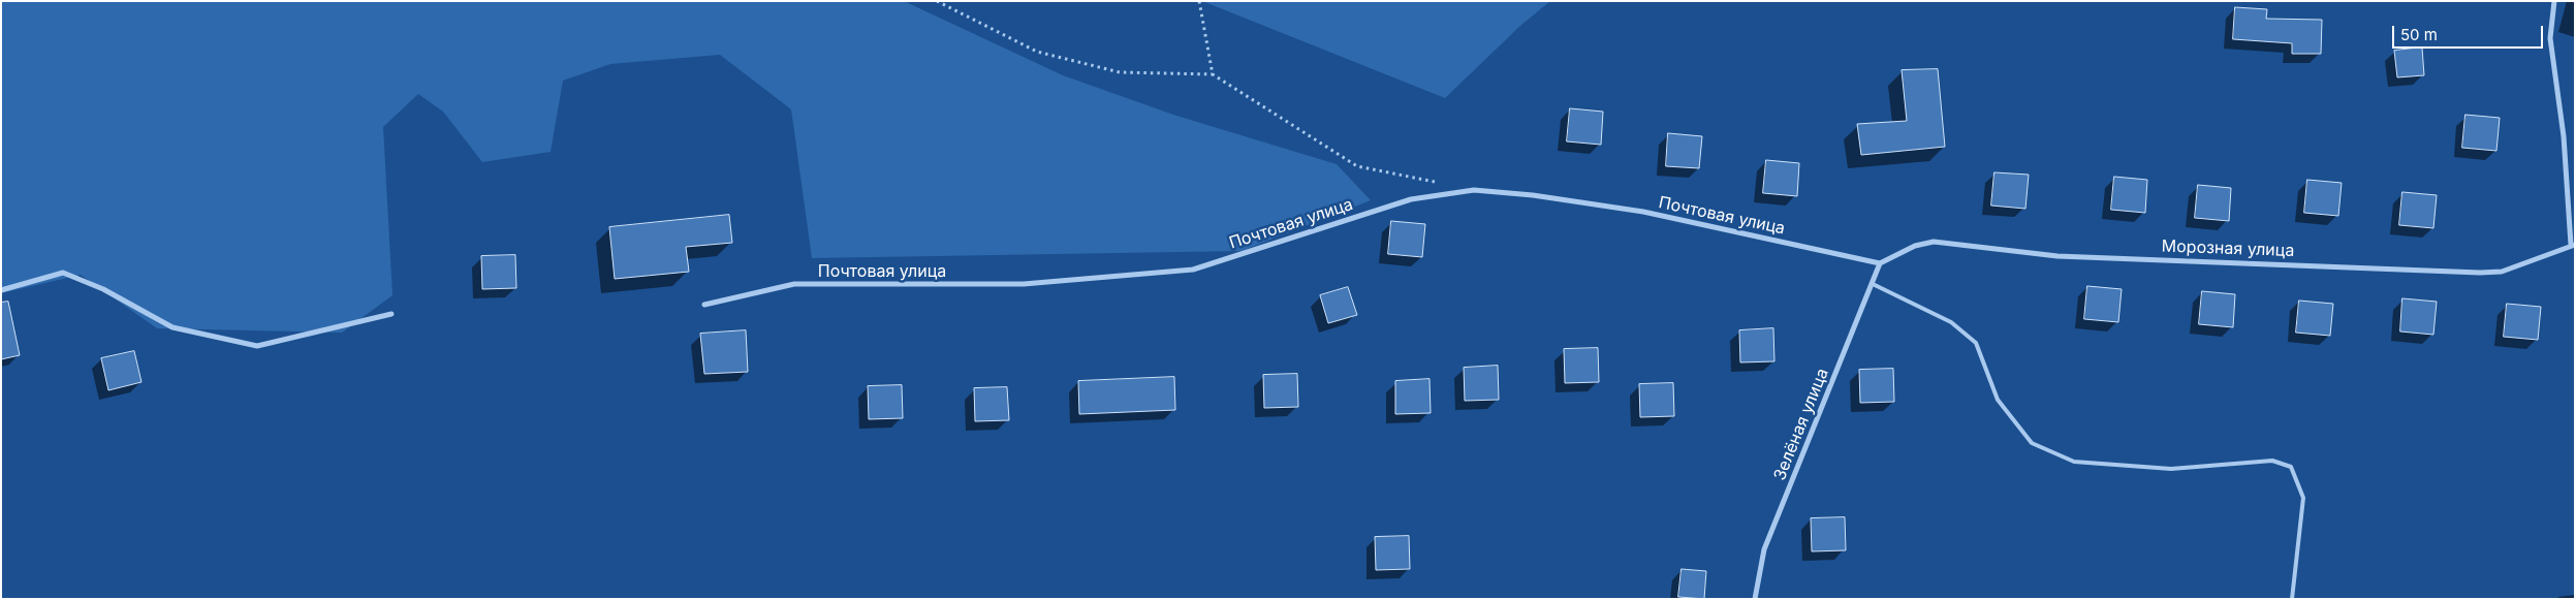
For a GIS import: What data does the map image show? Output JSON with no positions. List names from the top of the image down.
{
  "streets": {
    "street": ["Почтовая улица", "Морозная улица", "Зелёная улица"]
  },
  "crossings": [
    ["Почтовая улица", "Морозная улица"],
    ["Почтовая улица", "Зелёная улица"],
    ["Морозная улица", "Зелёная улица"]
  ],
  "scale_bar": "50 m"
}
